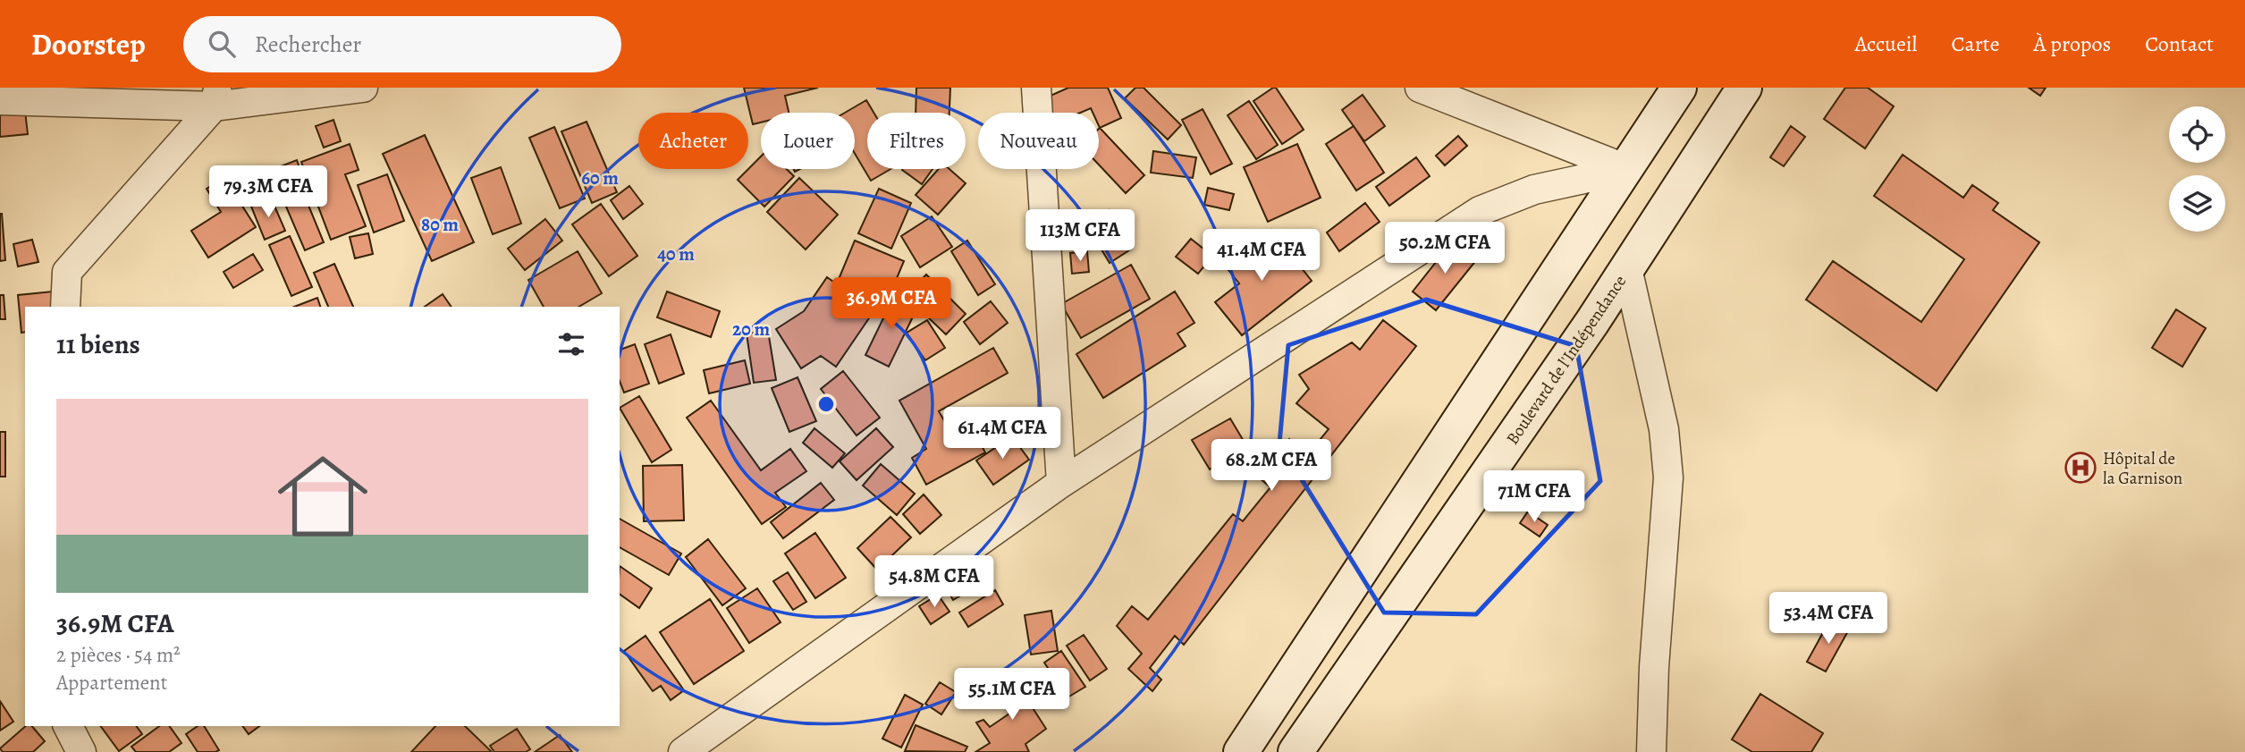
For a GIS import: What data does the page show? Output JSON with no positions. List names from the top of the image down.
{
  "streets": {
    "main road": ["Boulevard de l'Indépendance"]
  },
  "places": {
    "hospital": ["Hôpital de la Garnison"]
  },
  "page": {
    "header": "Doorstep",
    "search": "Rechercher",
    "nav": [
      "Accueil",
      "Carte",
      "À propos",
      "Contact"
    ],
    "chip": [
      "Acheter",
      "Louer",
      "Filtres",
      "Nouveau"
    ],
    "price": [
      "79.3M CFA",
      "113M CFA",
      "50.2M CFA",
      "41.4M CFA",
      "36.9M CFA",
      "61.4M CFA",
      "68.2M CFA",
      "71M CFA",
      "54.8M CFA",
      "53.4M CFA",
      "55.1M CFA"
    ],
    "heading": "11 biens",
    "list": [
      {
        "name": "36.9M CFA",
        "note": "2 pièces · 54 m² · Appartement"
      }
    ]
  },
  "rings": [
    "60 m",
    "80 m",
    "40 m",
    "20 m"
  ]
}
